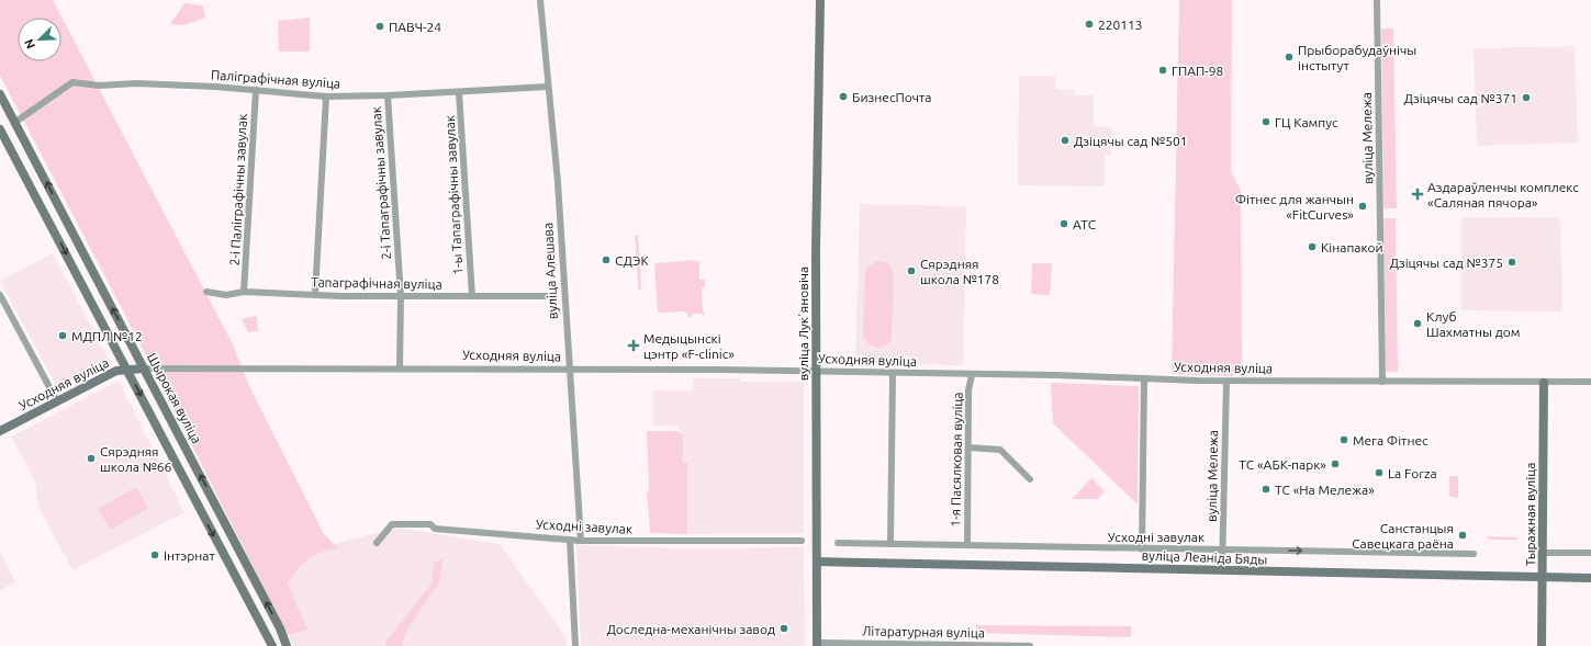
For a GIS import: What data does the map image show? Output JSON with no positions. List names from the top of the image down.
{
  "streets": {
    "main road": [
      "вуліца Лукʼяновіча",
      "Усходняя вуліца",
      "Шырокая вуліца",
      "Тыражная вуліца",
      "вуліца Леаніда Бяды"
    ],
    "street": [
      "Паліграфічная вуліца",
      "вуліца Мележа",
      "2-і Тапаграфічны завулак",
      "2-і Паліграфічны завулак",
      "1-ы Тапаграфічны завулак",
      "вуліца Алешава",
      "Тапаграфічная вуліца",
      "1-я Пасялковая вуліца",
      "Усходні завулак",
      "Літаратурная вуліца"
    ]
  },
  "crossings": [
    ["Паліграфічная вуліца", "2-і Тапаграфічны завулак"],
    ["Паліграфічная вуліца", "2-і Паліграфічны завулак"],
    ["Паліграфічная вуліца", "1-ы Тапаграфічны завулак"],
    ["Паліграфічная вуліца", "вуліца Алешава"],
    ["Паліграфічная вуліца", "Шырокая вуліца"],
    ["вуліца Мележа", "Усходняя вуліца"],
    ["вуліца Мележа", "Усходні завулак"],
    ["вуліца Мележа", "вуліца Леаніда Бяды"],
    ["2-і Тапаграфічны завулак", "Тапаграфічная вуліца"],
    ["2-і Тапаграфічны завулак", "Усходняя вуліца"],
    ["2-і Паліграфічны завулак", "Тапаграфічная вуліца"],
    ["1-ы Тапаграфічны завулак", "Тапаграфічная вуліца"],
    ["вуліца Алешава", "Усходняя вуліца"],
    ["вуліца Алешава", "Усходні завулак"],
    ["вуліца Лукʼяновіча", "Усходняя вуліца"],
    ["вуліца Лукʼяновіча", "вуліца Леаніда Бяды"],
    ["вуліца Лукʼяновіча", "Літаратурная вуліца"],
    ["Усходняя вуліца", "Шырокая вуліца"],
    ["Усходняя вуліца", "1-я Пасялковая вуліца"],
    ["Усходняя вуліца", "Тыражная вуліца"],
    ["1-я Пасялковая вуліца", "Усходні завулак"],
    ["Тыражная вуліца", "вуліца Леаніда Бяды"]
  ],
  "places": {
    "other": [
      "220113",
      "ПАВЧ-24",
      "Прыборабудаўнічы інстытут",
      "ГПАП-98",
      "БизнесПочта",
      "Дзіцячы сад №371",
      "ГЦ Кампус",
      "Дзіцячы сад №501",
      "Фітнес для жанчын «FitCurves»",
      "АТС",
      "Кінапакой",
      "СДЭК",
      "Дзіцячы сад №375",
      "Сярэдняя школа №178",
      "Клуб Шахматны дом",
      "МДПЛ №12",
      "Мега Фітнес",
      "Сярэдняя школа №66",
      "ТС «АБК-парк»",
      "La Forza",
      "ТС «На Мележа»",
      "Санстанцыя Савецкага раёна",
      "Інтэрнат",
      "Доследна-механічны завод"
    ],
    "health": ["Аздараўленчы комплекс «Саляная пячора»", "Медыцынскі цэнтр «F-clinic»"]
  },
  "north": "bottom left"
}
